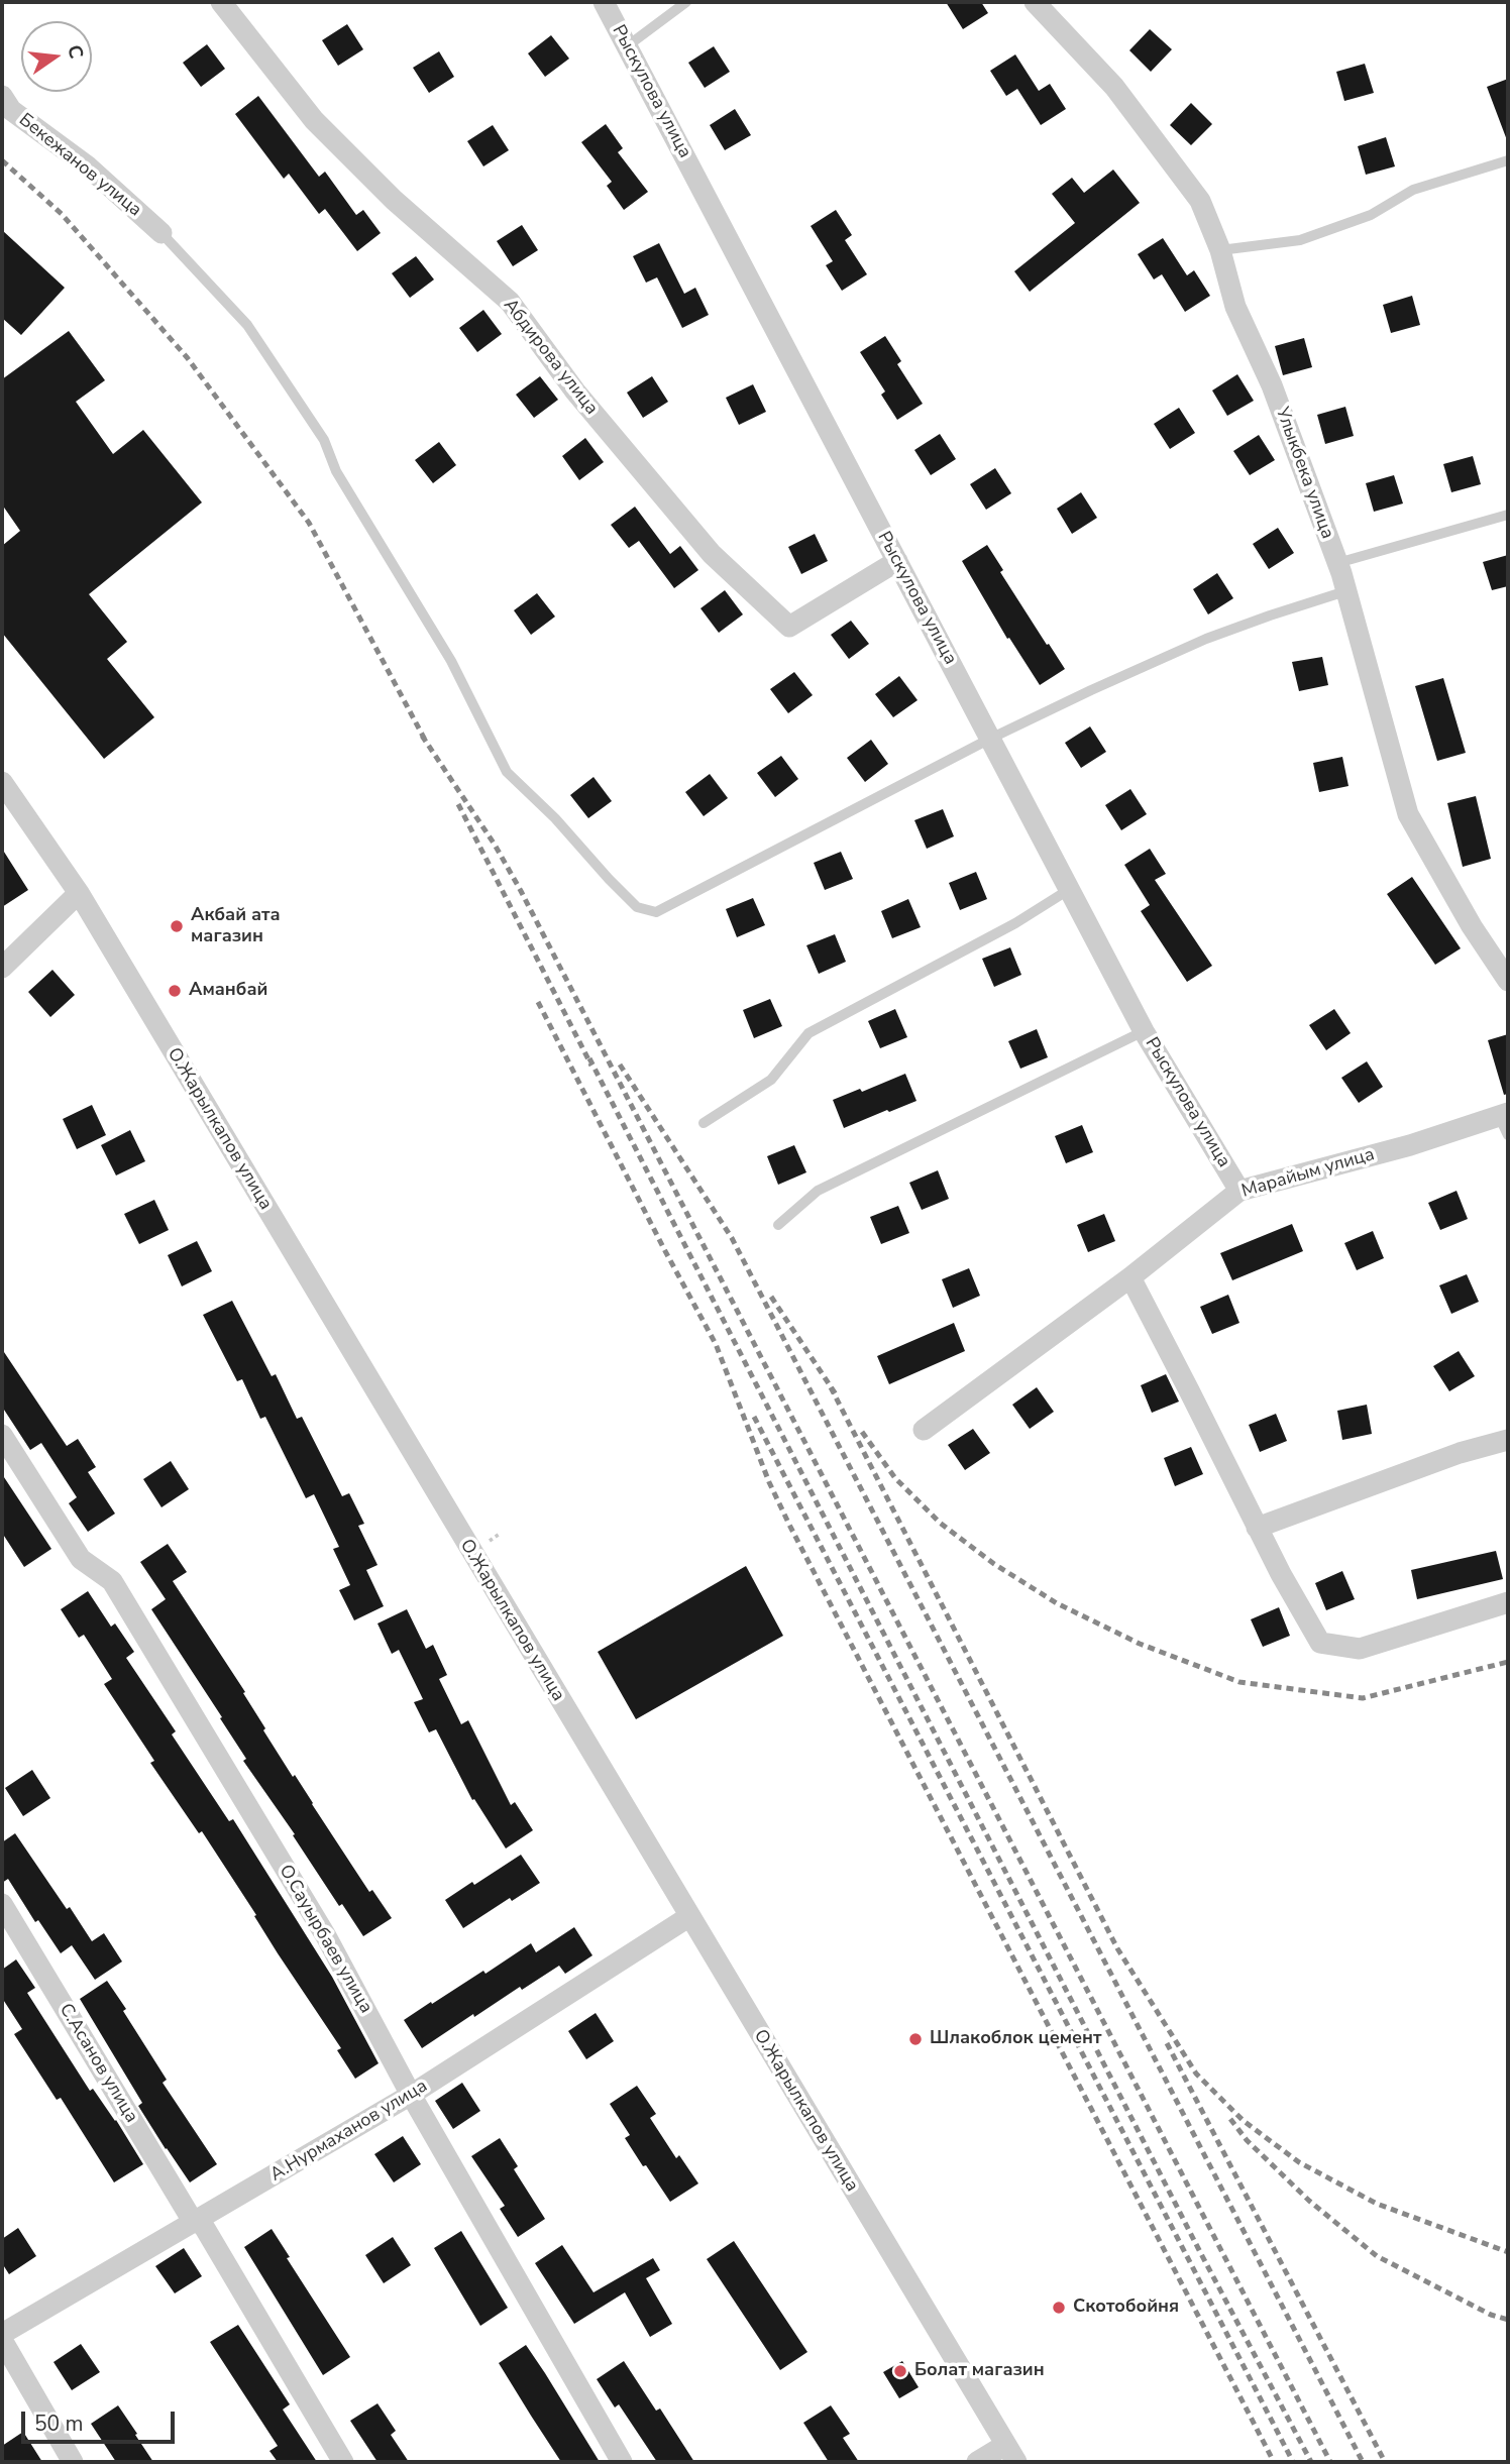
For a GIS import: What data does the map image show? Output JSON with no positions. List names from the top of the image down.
{
  "streets": {
    "street": [
      "Рыскулова улица",
      "Бекежанов улица",
      "Абдирова улица",
      "Улыкбека улица",
      "О.Жарылкапов улица",
      "Марайым улица",
      "О.Сауырбаев улица",
      "С.Асанов улица",
      "А.Нурмаханов улица"
    ]
  },
  "crossings": [
    ["Рыскулова улица", "Абдирова улица"],
    ["Рыскулова улица", "Марайым улица"],
    ["О.Жарылкапов улица", "А.Нурмаханов улица"],
    ["О.Сауырбаев улица", "А.Нурмаханов улица"],
    ["С.Асанов улица", "А.Нурмаханов улица"]
  ],
  "places": [
    "Акбай ата магазин",
    "Аманбай",
    "Шлакоблок цемент",
    "Скотобойня",
    "Болат магазин"
  ],
  "scale_bar": "50 m",
  "north": "right"
}
